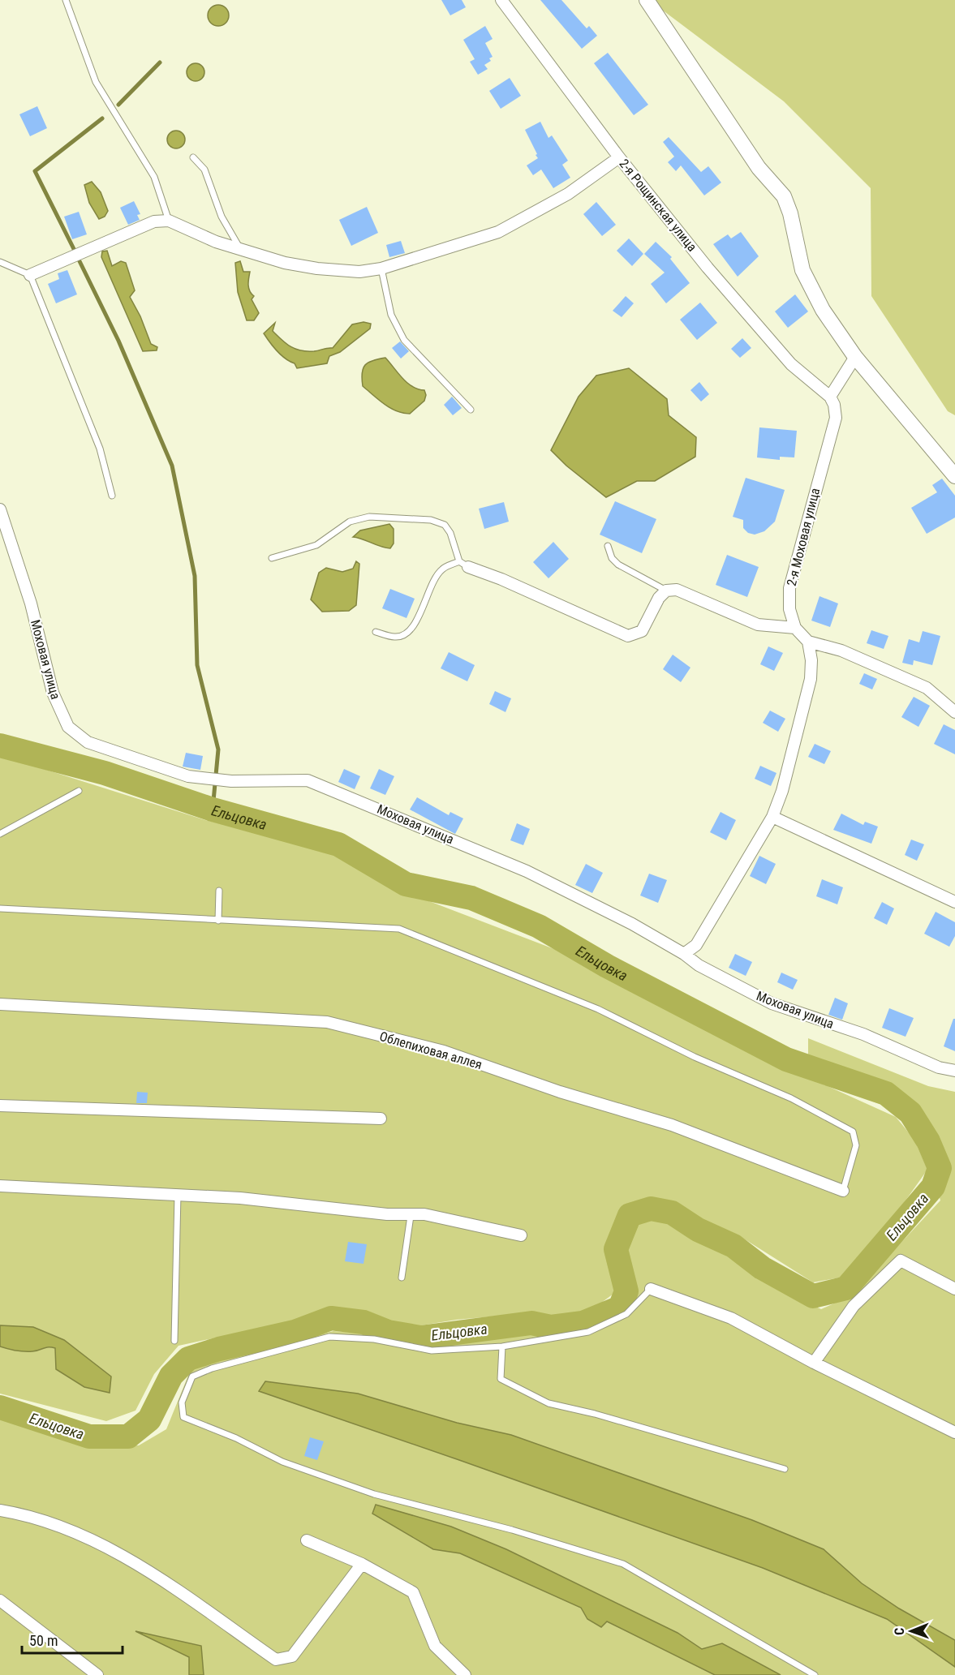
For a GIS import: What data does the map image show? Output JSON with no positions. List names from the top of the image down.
{
  "streets": {
    "street": [
      "2-я Рощинская улица",
      "2-я Моховая улица",
      "Моховая улица",
      "Облепиховая аллея"
    ]
  },
  "crossings": [
    ["2-я Рощинская улица", "2-я Моховая улица"]
  ],
  "water": ["Ельцовка"],
  "scale_bar": "50 m",
  "north": "left"
}
